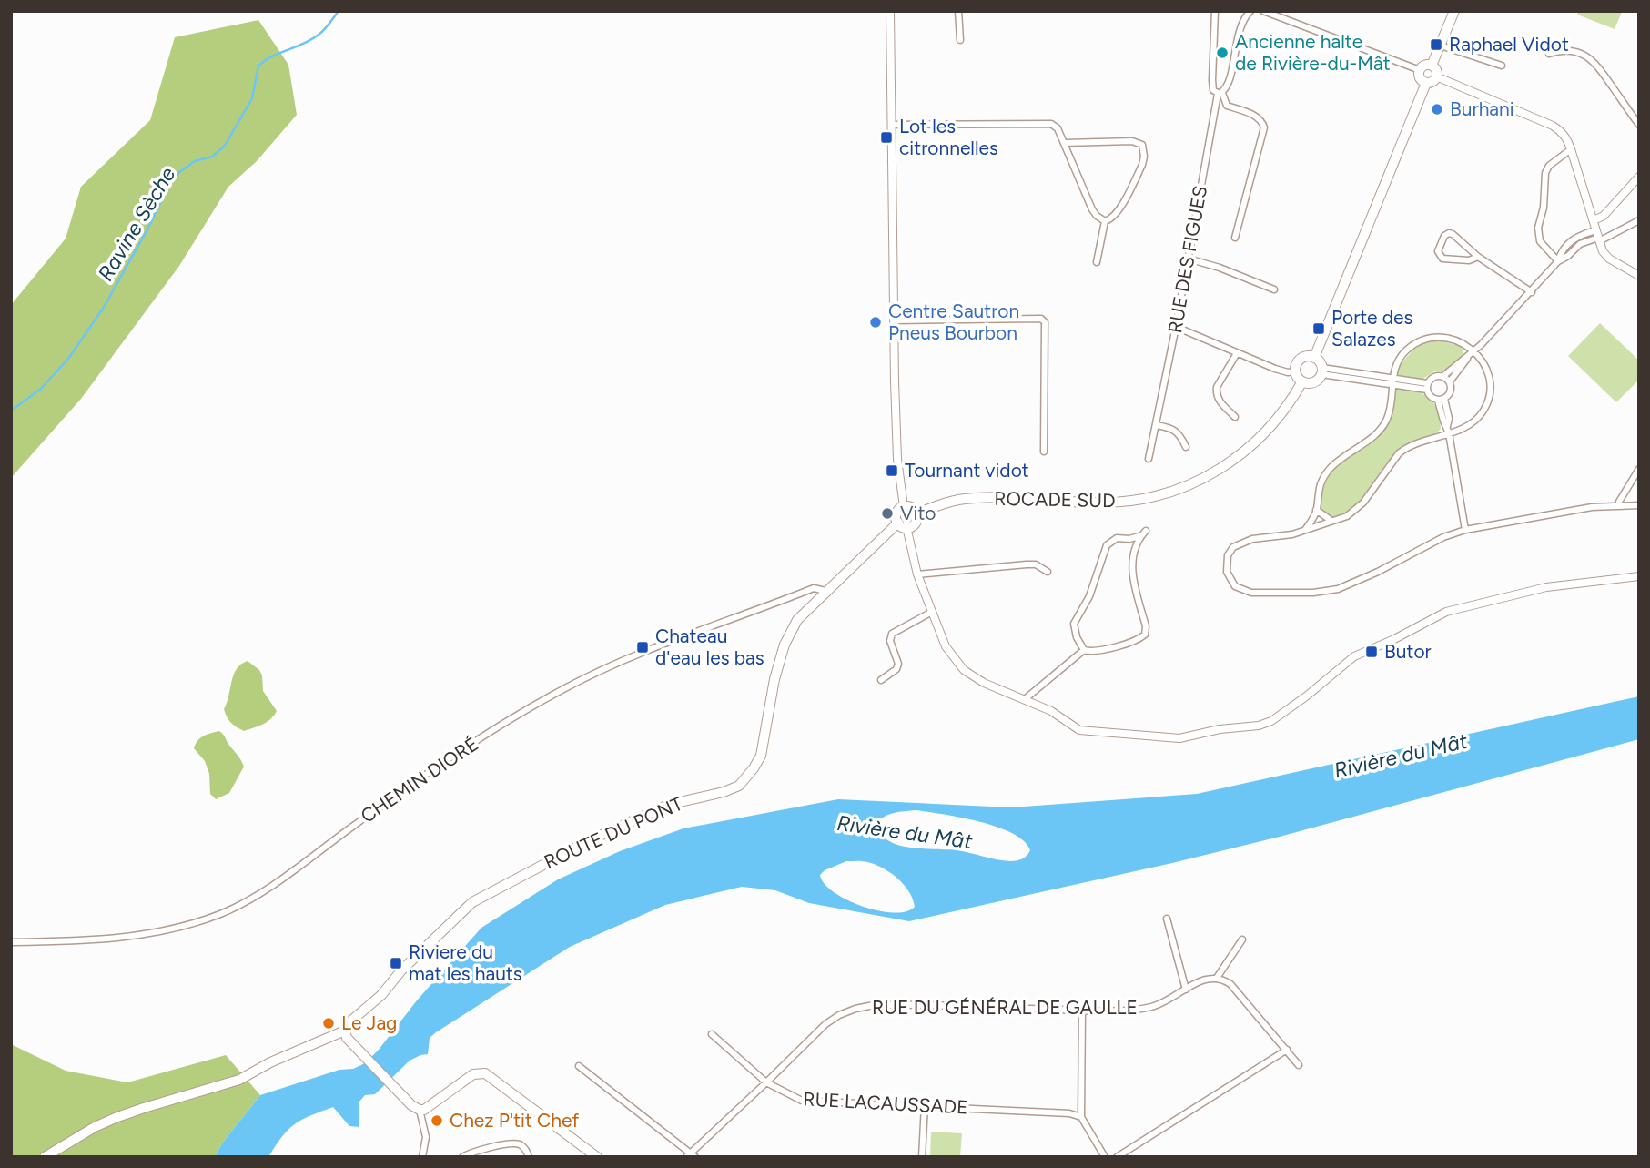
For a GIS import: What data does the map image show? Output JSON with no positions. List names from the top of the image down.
{
  "streets": {
    "main road": ["ROCADE SUD", "ROUTE DU PONT"],
    "street": [
      "RUE DES FIGUES",
      "CHEMIN DIORÉ",
      "RUE DU GÉNÉRAL DE GAULLE",
      "RUE LACAUSSADE"
    ]
  },
  "crossings": [
    ["ROCADE SUD", "ROUTE DU PONT"],
    ["CHEMIN DIORÉ", "ROUTE DU PONT"],
    ["RUE DU GÉNÉRAL DE GAULLE", "RUE LACAUSSADE"]
  ],
  "water": ["Ravine Sèche", "Rivière du Mât"],
  "places": {
    "transit": [
      "Raphael Vidot",
      "Lot les citronnelles",
      "Porte des Salazes",
      "Tournant vidot",
      "Chateau d'eau les bas",
      "Butor",
      "Riviere du mat les hauts"
    ],
    "other": [
      "Ancienne halte de Rivière-du-Mât",
      "Burhani",
      "Centre Sautron Pneus Bourbon",
      "Vito",
      "Le Jag",
      "Chez P'tit Chef"
    ]
  }
}
